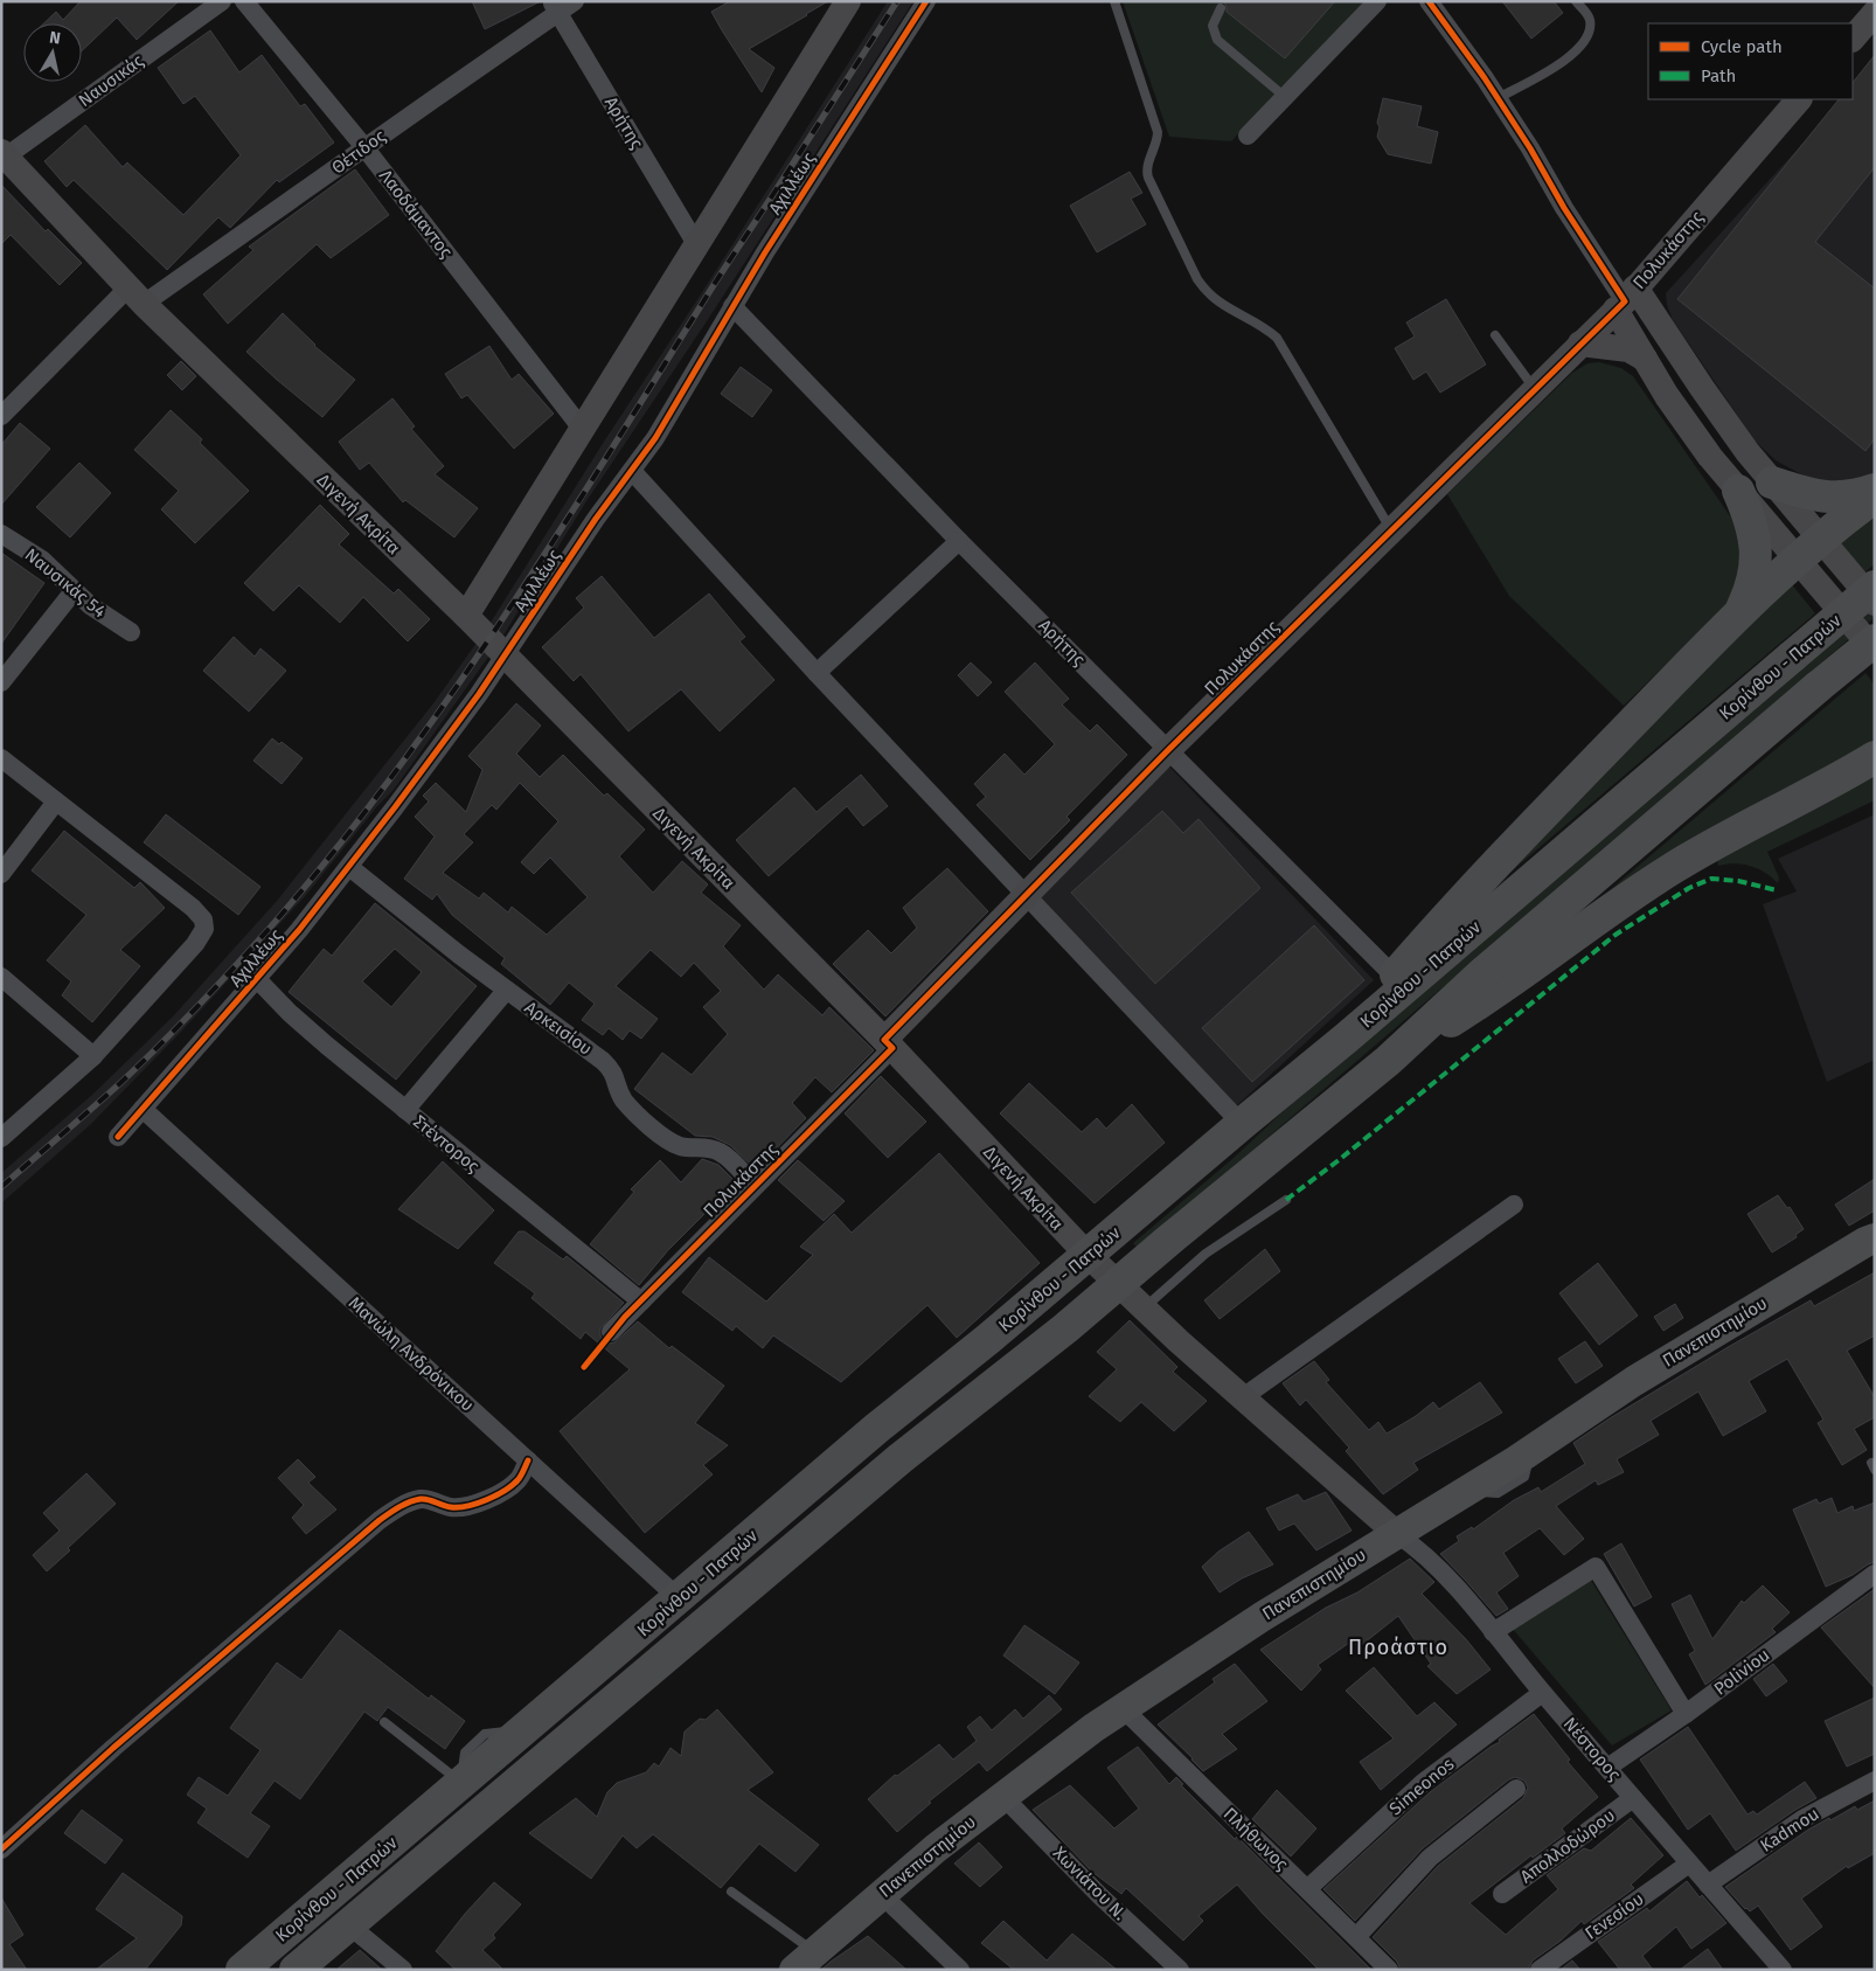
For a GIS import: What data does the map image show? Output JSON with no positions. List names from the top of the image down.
{
  "streets": {
    "highway": ["Κορίνθου - Πατρών"],
    "main road": ["Πανεπιστημίου"],
    "street": [
      "Ναυσικάς",
      "Αρήτης",
      "Θέτιδος",
      "Αχιλλέως",
      "Λαοδάμαντος",
      "Πολυκάστης",
      "Διγενή Ακρίτα",
      "Ναυσικάς 54",
      "Αρκεισίου",
      "Στέντορος",
      "Μανώλη Ανδρόνικου",
      "Poliviou",
      "Νέστορος",
      "Simeonos",
      "Kadmou",
      "Πλήθωνος",
      "Απολλοδώρου",
      "Χωνιάτου Ν.",
      "Γενεσίου"
    ]
  },
  "crossings": [
    ["Ναυσικάς", "Διγενή Ακρίτα"],
    ["Αρήτης", "Θέτιδος"],
    ["Αρήτης", "Αχιλλέως"],
    ["Αρήτης", "Πολυκάστης"],
    ["Θέτιδος", "Λαοδάμαντος"],
    ["Θέτιδος", "Διγενή Ακρίτα"],
    ["Αχιλλέως", "Διγενή Ακρίτα"],
    ["Αχιλλέως", "Αρκεισίου"],
    ["Αχιλλέως", "Στέντορος"],
    ["Αχιλλέως", "Μανώλη Ανδρόνικου"],
    ["Πολυκάστης", "Διγενή Ακρίτα"],
    ["Πολυκάστης", "Αρκεισίου"],
    ["Πολυκάστης", "Στέντορος"],
    ["Διγενή Ακρίτα", "Κορίνθου - Πατρών"],
    ["Διγενή Ακρίτα", "Πανεπιστημίου"],
    ["Διγενή Ακρίτα", "Νέστορος"],
    ["Κορίνθου - Πατρών", "Μανώλη Ανδρόνικου"],
    ["Πανεπιστημίου", "Νέστορος"],
    ["Πανεπιστημίου", "Πλήθωνος"],
    ["Πανεπιστημίου", "Χωνιάτου Ν."],
    ["Poliviou", "Νέστορος"],
    ["Νέστορος", "Simeonos"],
    ["Νέστορος", "Kadmou"],
    ["Νέστορος", "Απολλοδώρου"],
    ["Νέστορος", "Γενεσίου"],
    ["Simeonos", "Πλήθωνος"]
  ],
  "districts": ["Προάστιο"],
  "legend": ["Cycle path", "Path"],
  "north": "top"
}
